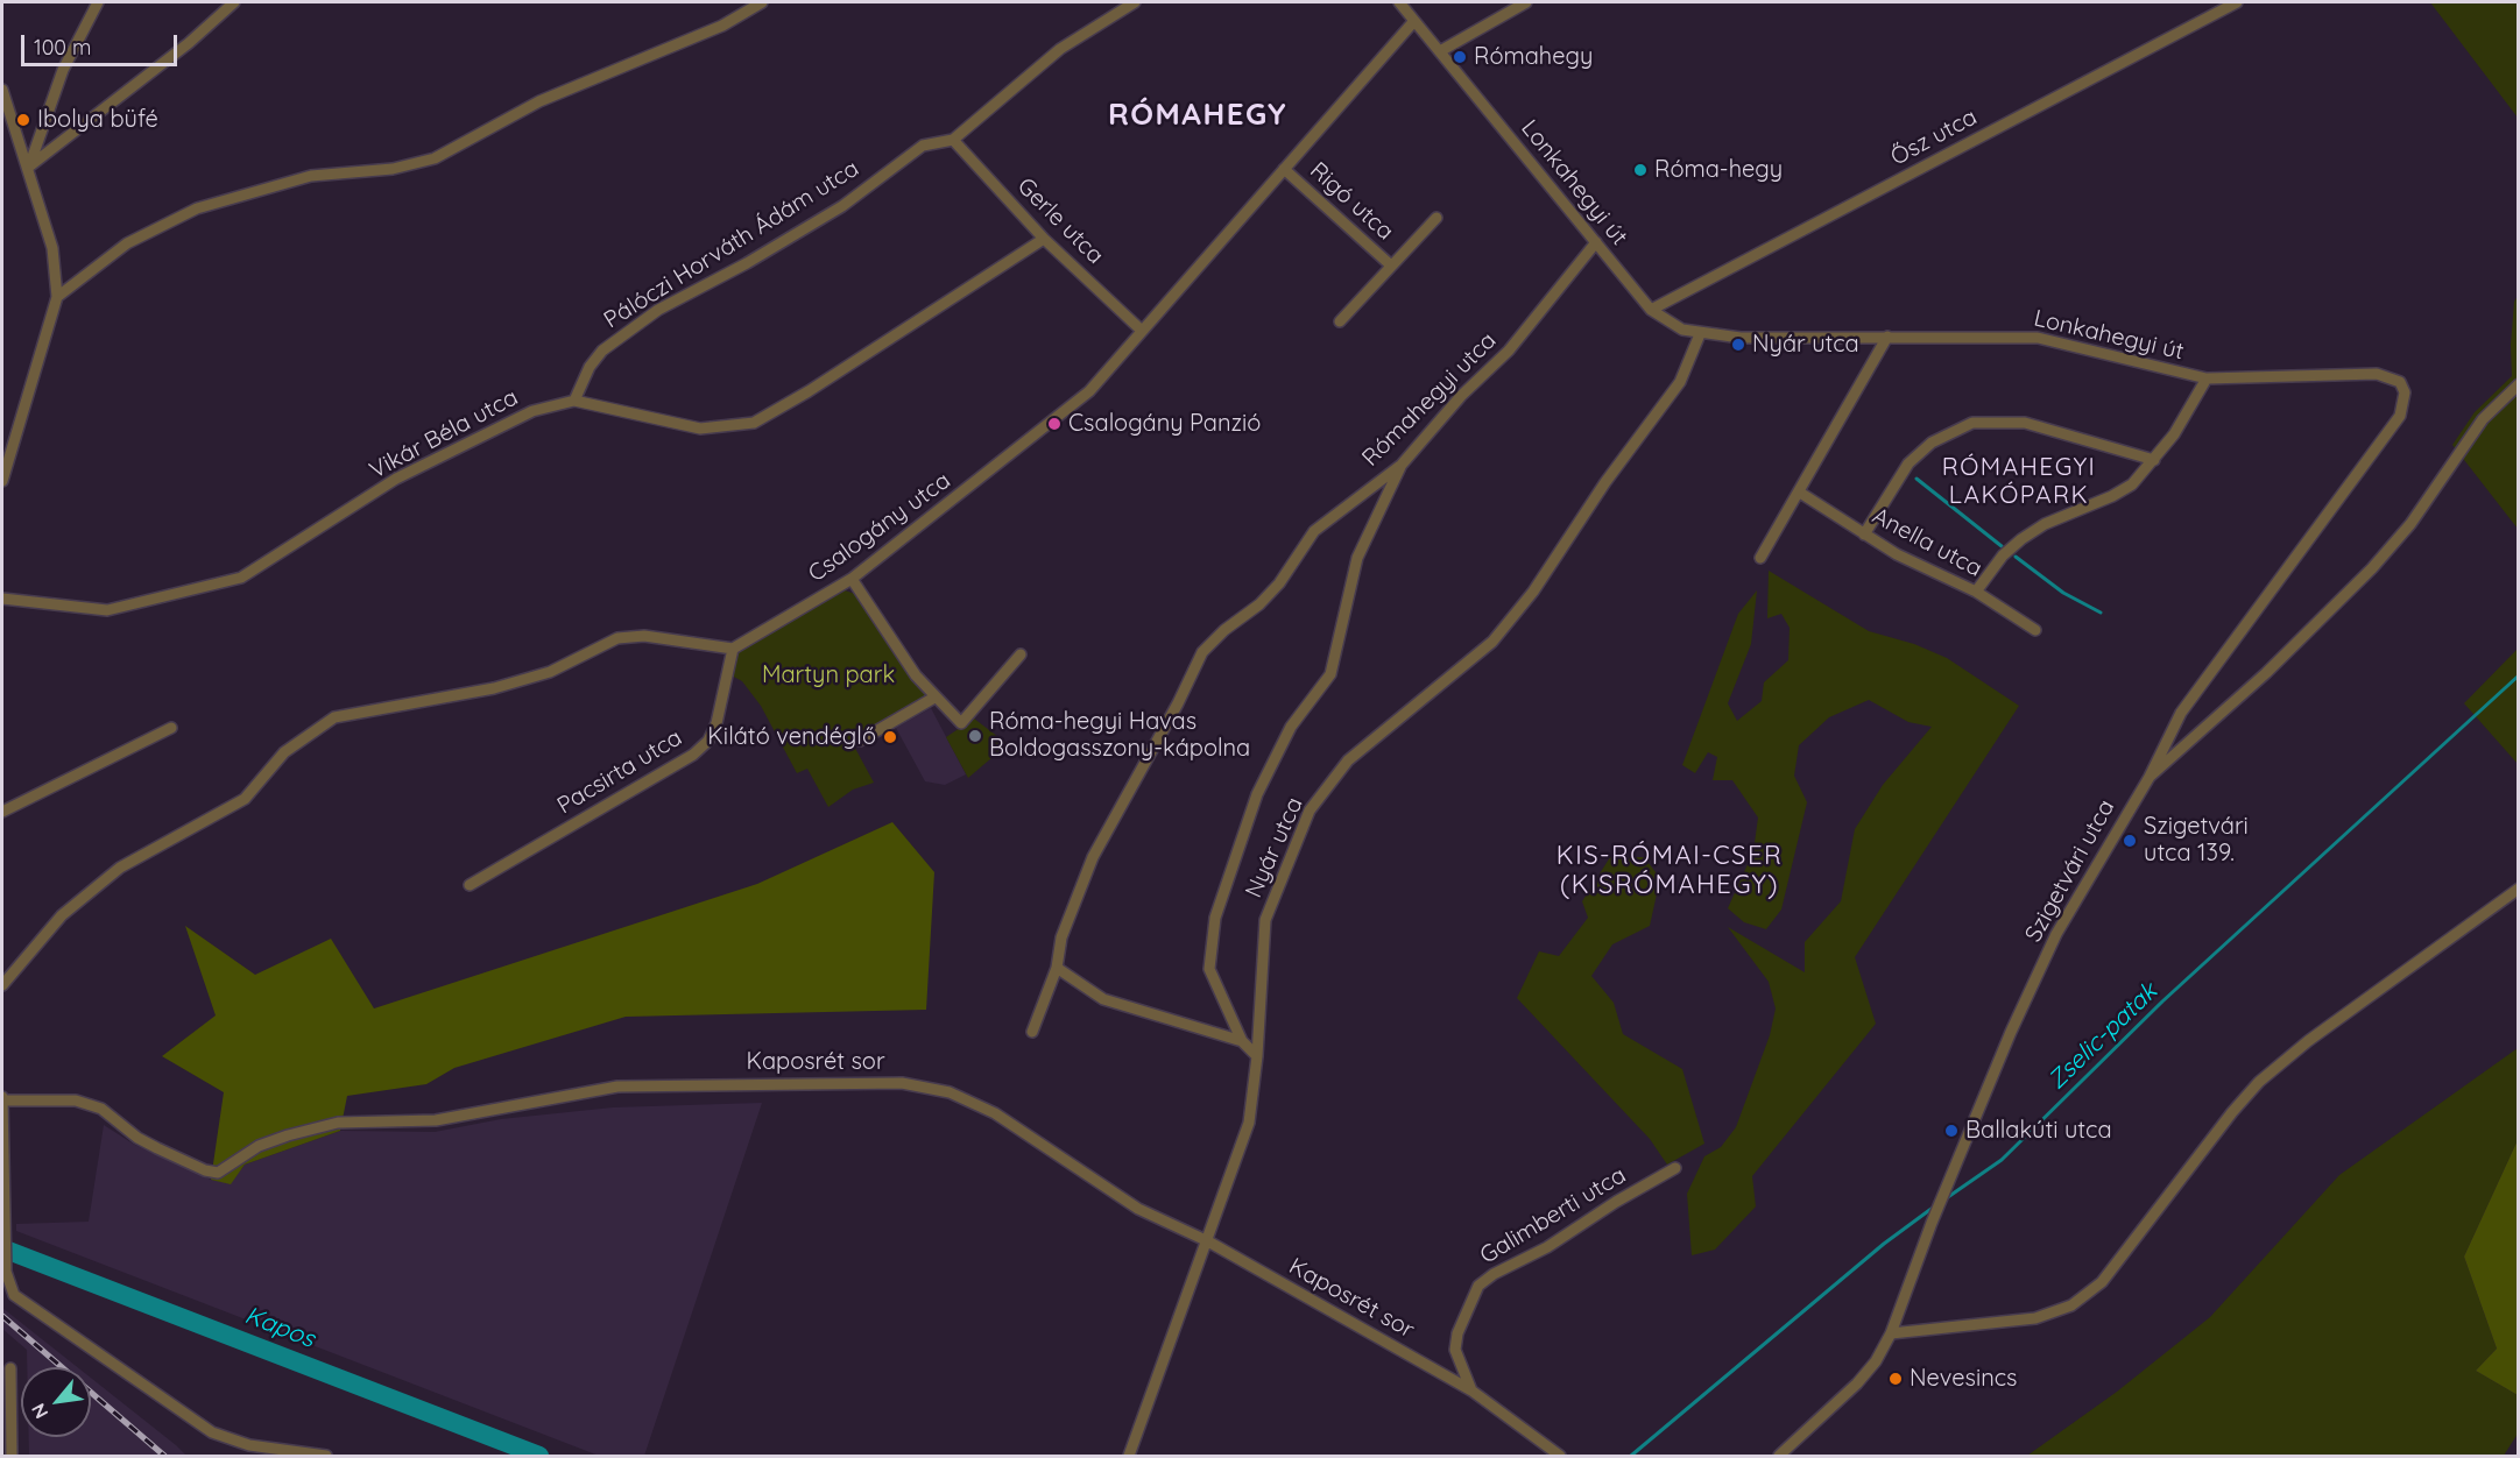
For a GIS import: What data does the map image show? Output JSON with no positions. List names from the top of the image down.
{
  "streets": {
    "street": [
      "Ősz utca",
      "Lonkahegyi út",
      "Rigó utca",
      "Gerle utca",
      "Pálóczi Horváth Ádám utca",
      "Rómahegyi utca",
      "Vikár Béla utca",
      "Csalogány utca",
      "Anella utca",
      "Pacsirta utca",
      "Nyár utca",
      "Szigetvári utca",
      "Kaposrét sor",
      "Galimberti utca"
    ]
  },
  "crossings": [
    ["Ősz utca", "Lonkahegyi út"],
    ["Lonkahegyi út", "Rómahegyi utca"],
    ["Lonkahegyi út", "Csalogány utca"],
    ["Lonkahegyi út", "Nyár utca"],
    ["Lonkahegyi út", "Szigetvári utca"],
    ["Rigó utca", "Csalogány utca"],
    ["Gerle utca", "Pálóczi Horváth Ádám utca"],
    ["Gerle utca", "Vikár Béla utca"],
    ["Gerle utca", "Csalogány utca"],
    ["Pálóczi Horváth Ádám utca", "Vikár Béla utca"],
    ["Csalogány utca", "Pacsirta utca"],
    ["Nyár utca", "Kaposrét sor"],
    ["Kaposrét sor", "Galimberti utca"]
  ],
  "districts": ["RÓMAHEGY", "RÓMAHEGYI LAKÓPARK", "KIS-RÓMAI-CSER (KISRÓMAHEGY)"],
  "water": ["Zselic-patak", "Kapos"],
  "parks": ["Martyn park"],
  "places": [
    "Rómahegy",
    "Ibolya büfé",
    "Róma-hegy",
    "Nyár utca",
    "Csalogány Panzió",
    "Róma-hegyi Havas Boldogasszony-kápolna",
    "Kilátó vendéglő",
    "Szigetvári utca 139.",
    "Ballakúti utca",
    "Nevesincs"
  ],
  "scale_bar": "100 m",
  "north": "bottom left"
}
